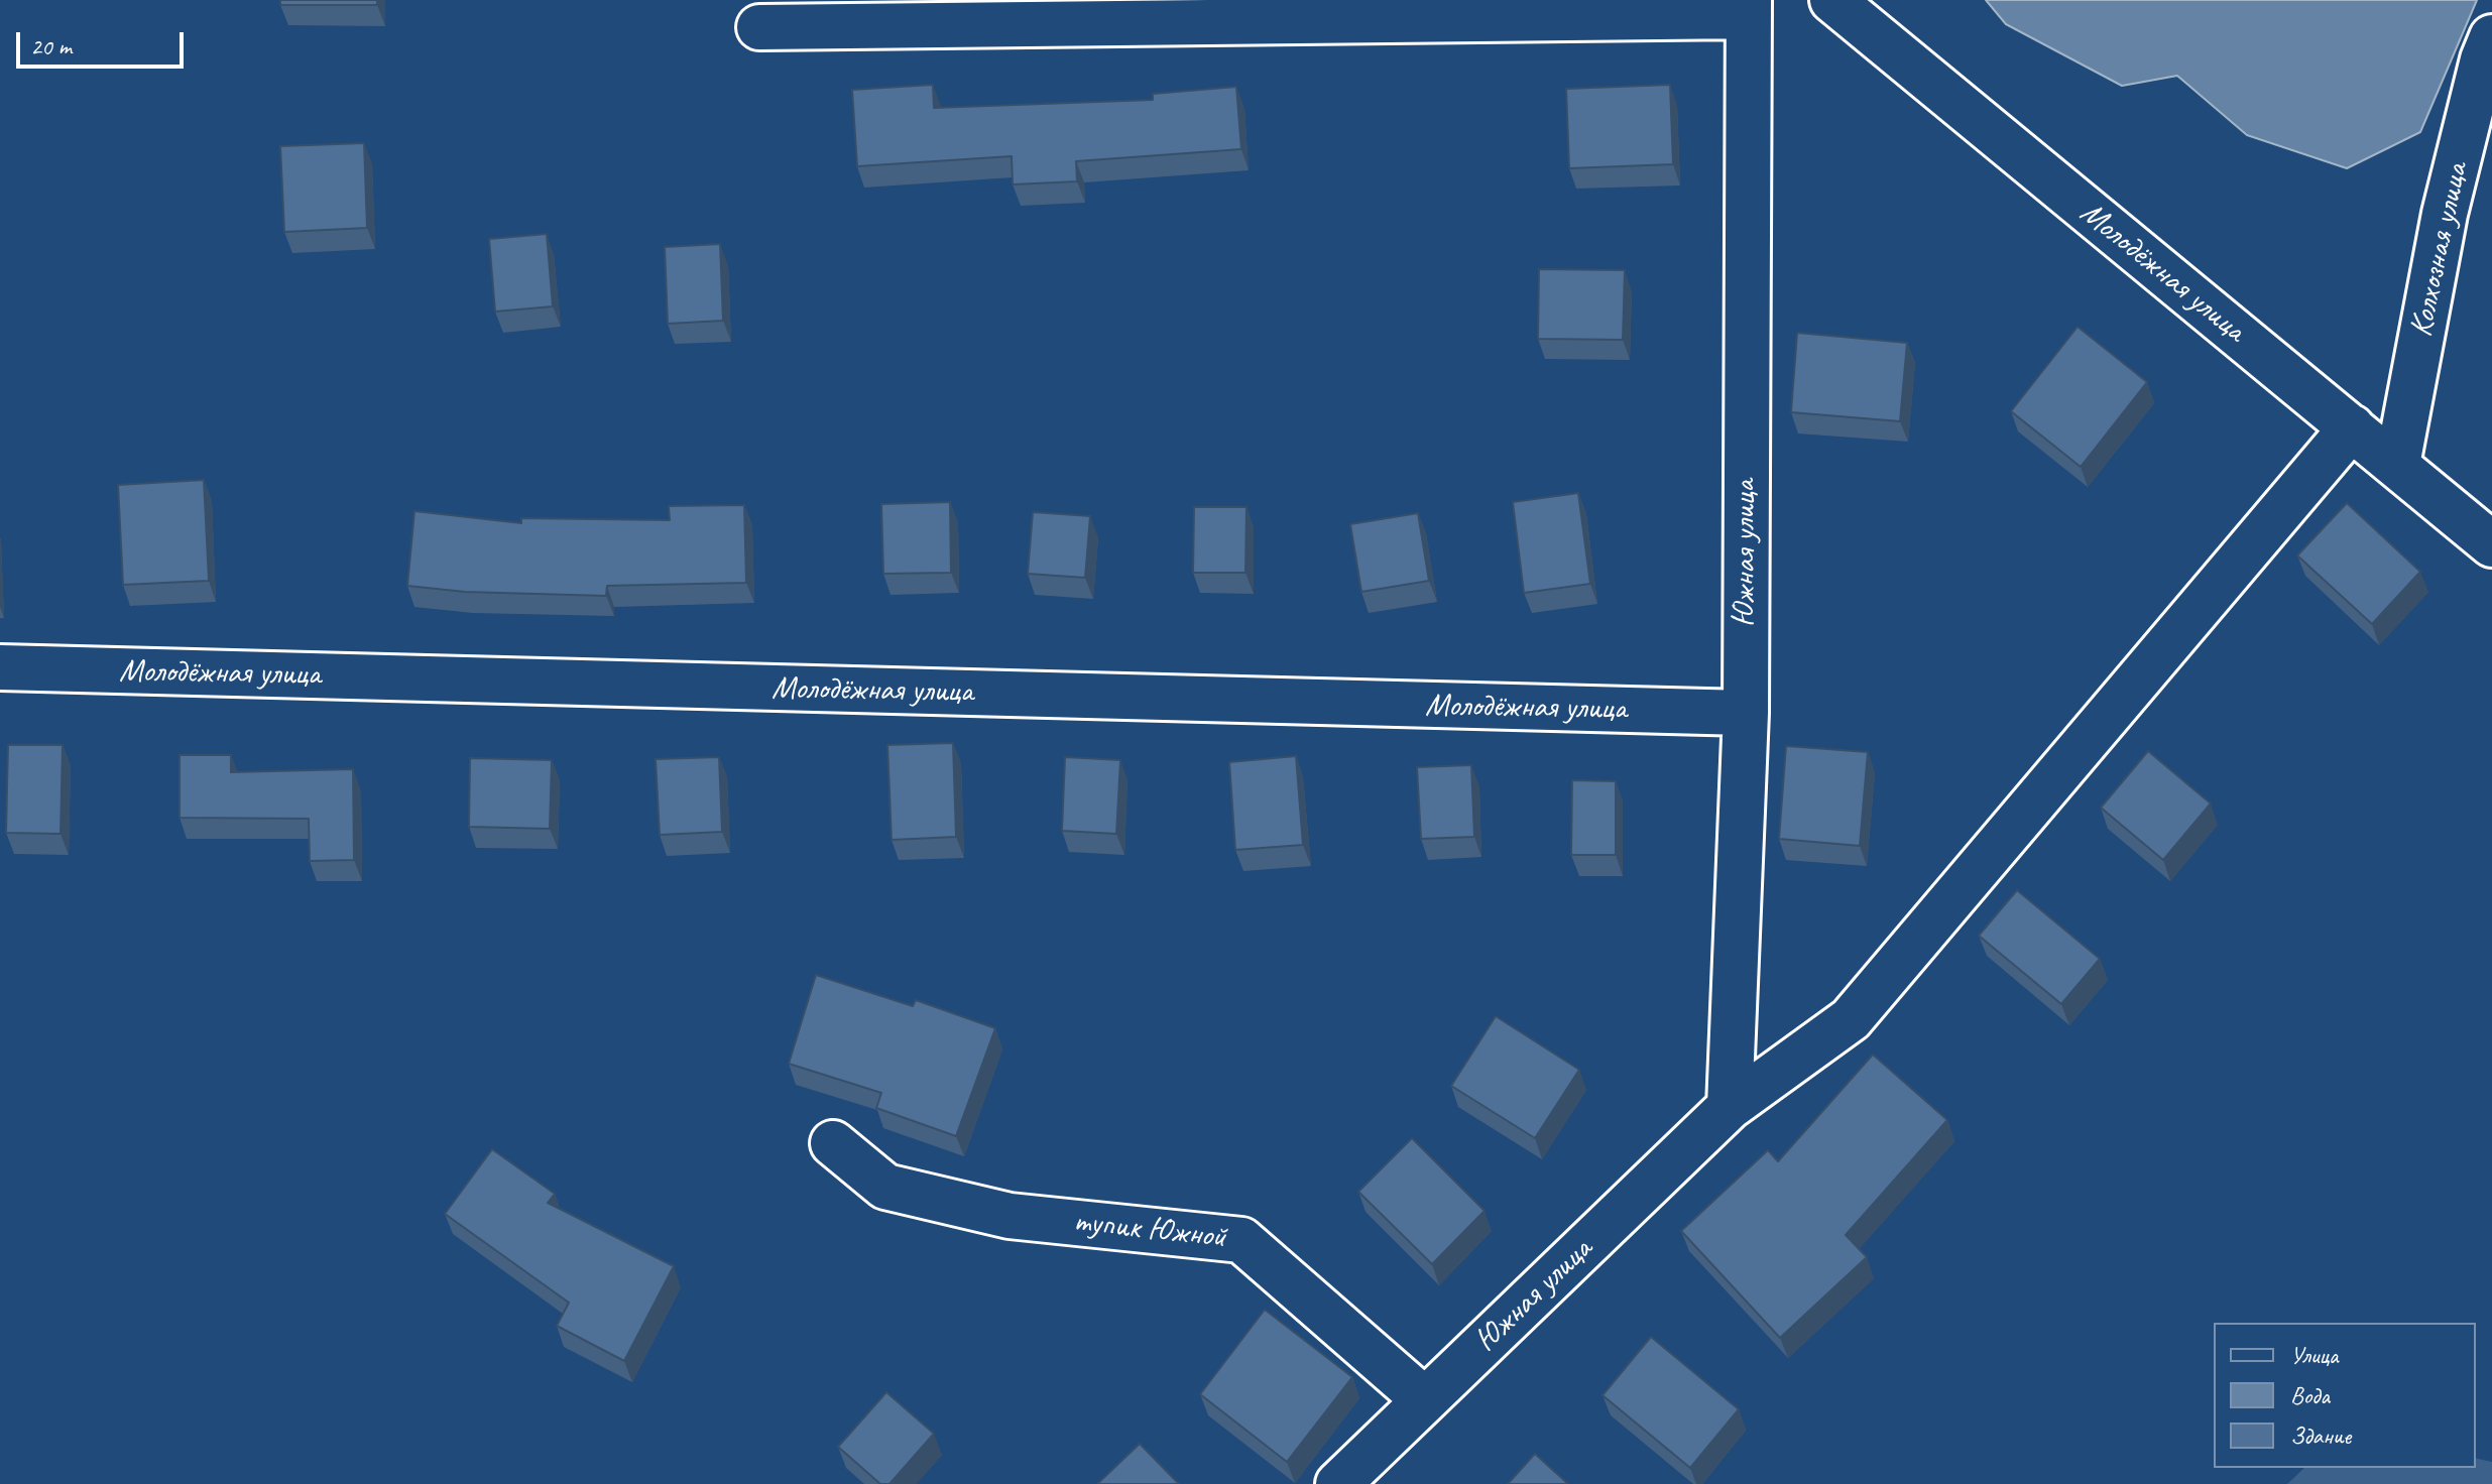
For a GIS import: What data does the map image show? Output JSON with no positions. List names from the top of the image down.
{
  "streets": {
    "street": [
      "Колхозная улица",
      "Молодёжная улица",
      "Южная улица",
      "тупик Южной"
    ]
  },
  "crossings": [
    ["Колхозная улица", "Молодёжная улица"],
    ["Молодёжная улица", "Южная улица"],
    ["Южная улица", "тупик Южной"]
  ],
  "legend": ["Улица", "Вода", "Здание"],
  "scale_bar": "20 m"
}
